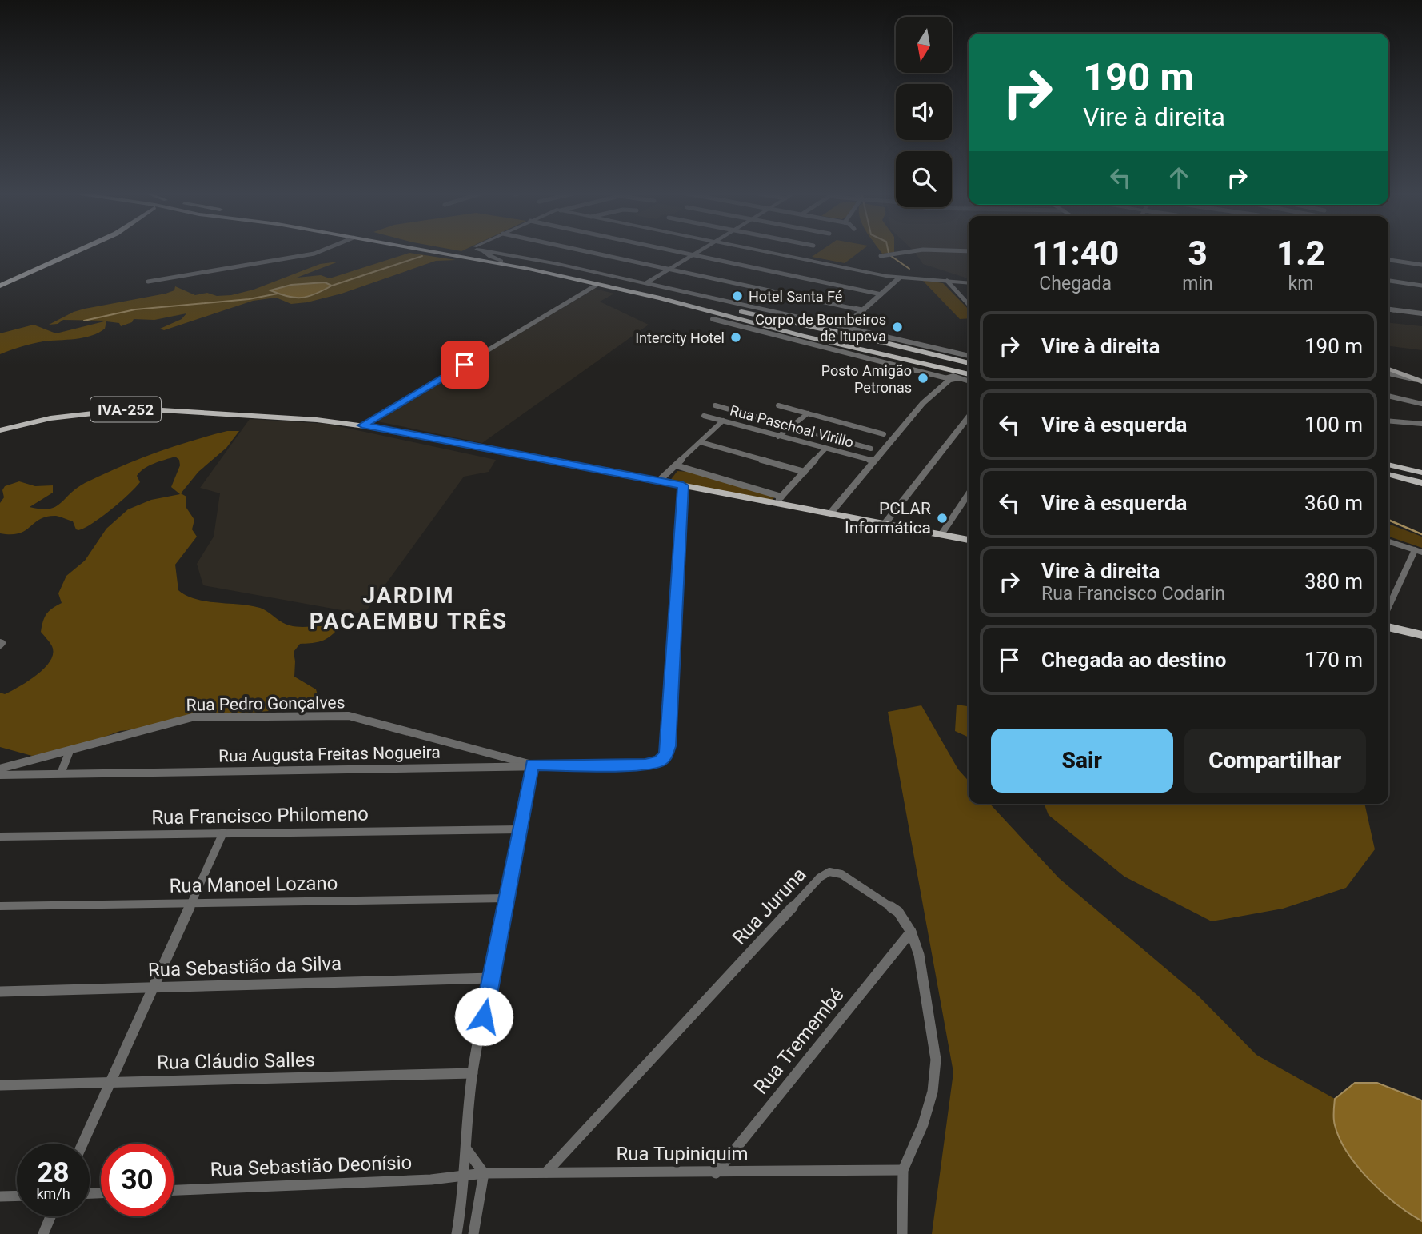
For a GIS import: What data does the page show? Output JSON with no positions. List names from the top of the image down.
{
  "streets": {
    "main road": ["IVA-252"],
    "street": [
      "Rua Paschoal Virillo",
      "Rua Pedro Gonçalves",
      "Rua Augusta Freitas Nogueira",
      "Rua Francisco Philomeno",
      "Rua Manoel Lozano",
      "Rua Juruna",
      "Rua Sebastião da Silva",
      "Rua Tremembé",
      "Rua Cláudio Salles",
      "Rua Tupiniquim",
      "Rua Sebastião Deonísio"
    ]
  },
  "crossings": [
    ["IVA-252", "Rua Augusta Freitas Nogueira"],
    ["Rua Pedro Gonçalves", "Rua Augusta Freitas Nogueira"],
    ["Rua Juruna", "Rua Tremembé"],
    ["Rua Juruna", "Rua Tupiniquim"],
    ["Rua Tremembé", "Rua Tupiniquim"],
    ["Rua Tupiniquim", "Rua Sebastião Deonísio"]
  ],
  "districts": ["JARDIM PACAEMBU TRÊS"],
  "places": [
    "Hotel Santa Fé",
    "Corpo de Bombeiros de Itupeva",
    "Intercity Hotel",
    "Posto Amigão Petronas",
    "PCLAR Informática"
  ],
  "north": "bottom",
  "page": {
    "turn": ["190 m", "Vire à direita"],
    "eta": [
      "11:40",
      "Chegada",
      "3",
      "min",
      "1.2",
      "km"
    ],
    "list": [
      {
        "name": "Vire à direita",
        "value": "190 m"
      },
      {
        "name": "Vire à esquerda",
        "value": "100 m"
      },
      {
        "name": "Vire à esquerda",
        "value": "360 m"
      },
      {
        "name": "Vire à direita",
        "note": "Rua Francisco Codarin",
        "value": "380 m"
      },
      {
        "name": "Chegada ao destino",
        "value": "170 m"
      }
    ],
    "buttons": ["Sair", "Compartilhar"],
    "speed": "28 km/h",
    "limit": "30"
  }
}
